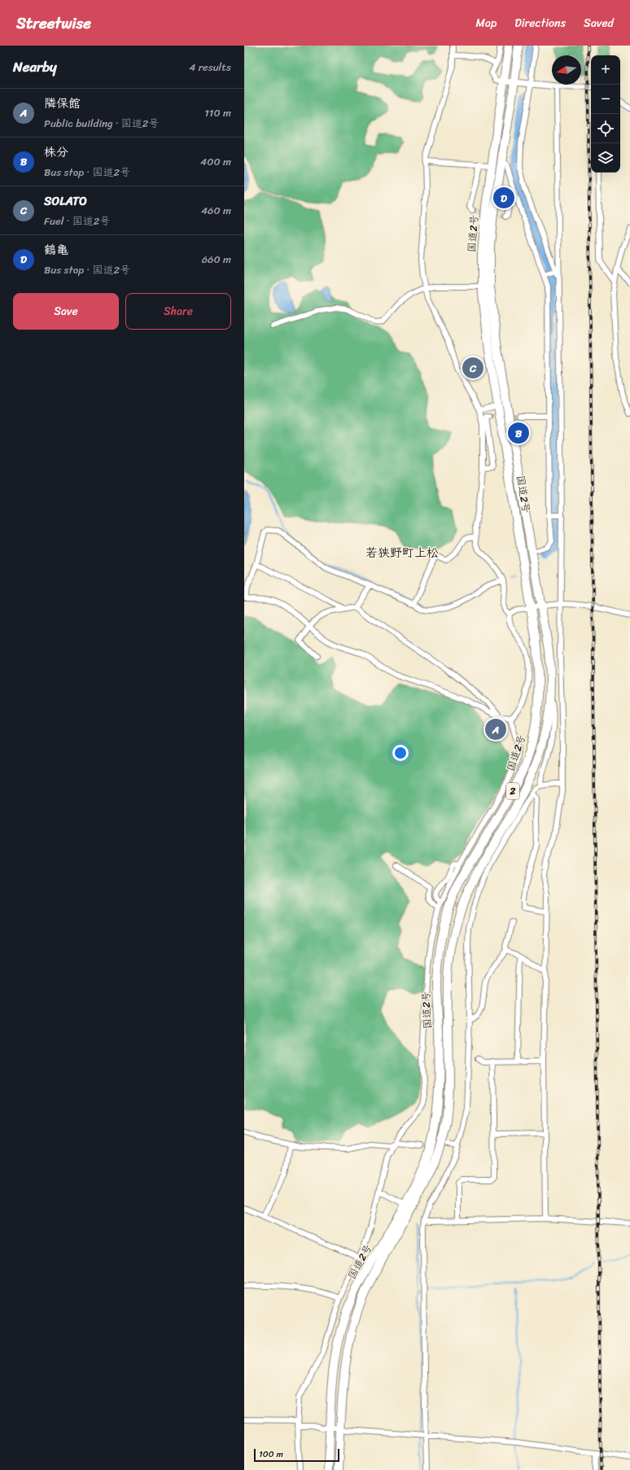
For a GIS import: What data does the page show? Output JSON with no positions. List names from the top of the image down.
{
  "streets": {
    "highway": ["国道2号", "2"]
  },
  "districts": ["若狭野町上松"],
  "scale_bar": "100 m",
  "north": "left",
  "page": {
    "header": "Streetwise",
    "nav": ["Map", "Directions", "Saved"],
    "heading": ["Nearby", "4 results"],
    "map_buttons": ["+", "−"],
    "list": [
      {
        "mark": "A",
        "name": "隣保館",
        "note": "Public building · 国道2号",
        "value": "110 m"
      },
      {
        "mark": "B",
        "name": "株分",
        "note": "Bus stop · 国道2号",
        "value": "400 m"
      },
      {
        "mark": "C",
        "name": "SOLATO",
        "note": "Fuel · 国道2号",
        "value": "460 m"
      },
      {
        "mark": "D",
        "name": "鶴亀",
        "note": "Bus stop · 国道2号",
        "value": "660 m"
      }
    ],
    "pins": [
      "D",
      "C",
      "B",
      "A"
    ],
    "buttons": ["Save", "Share"],
    "scale": "100 m"
  }
}
